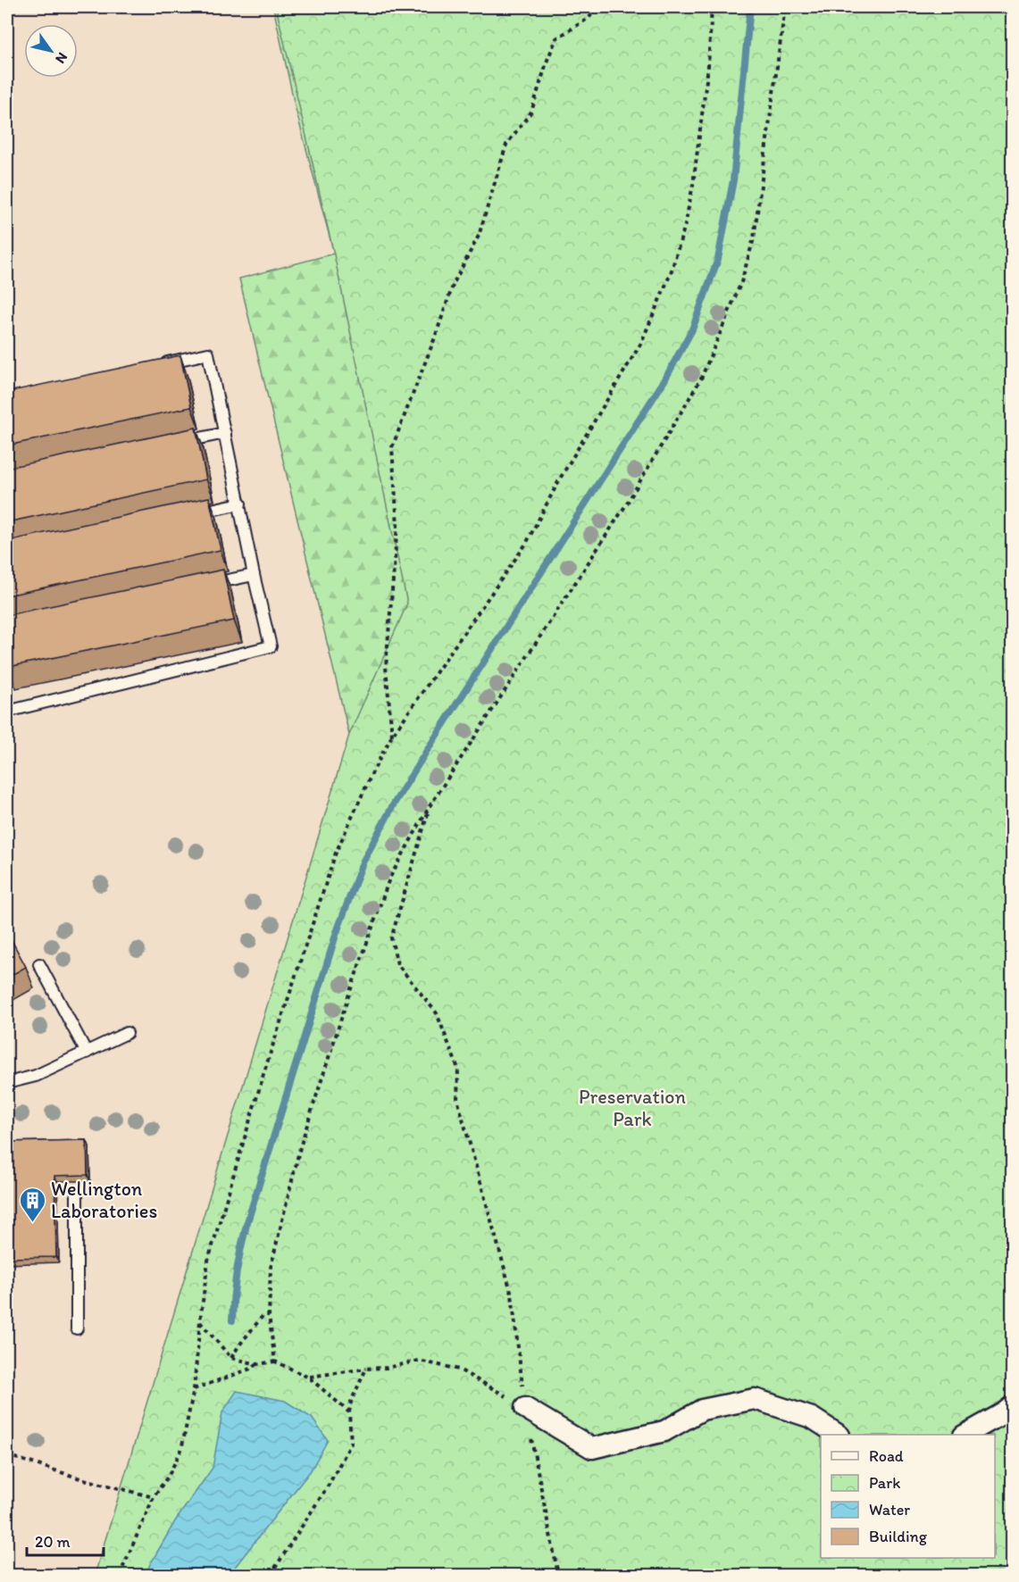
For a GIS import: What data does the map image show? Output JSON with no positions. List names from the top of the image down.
{
  "parks": ["Preservation Park"],
  "places": {
    "building": ["Wellington Laboratories"]
  },
  "legend": [
    "Road",
    "Park",
    "Water",
    "Building"
  ],
  "scale_bar": "20 m",
  "north": "bottom right"
}
